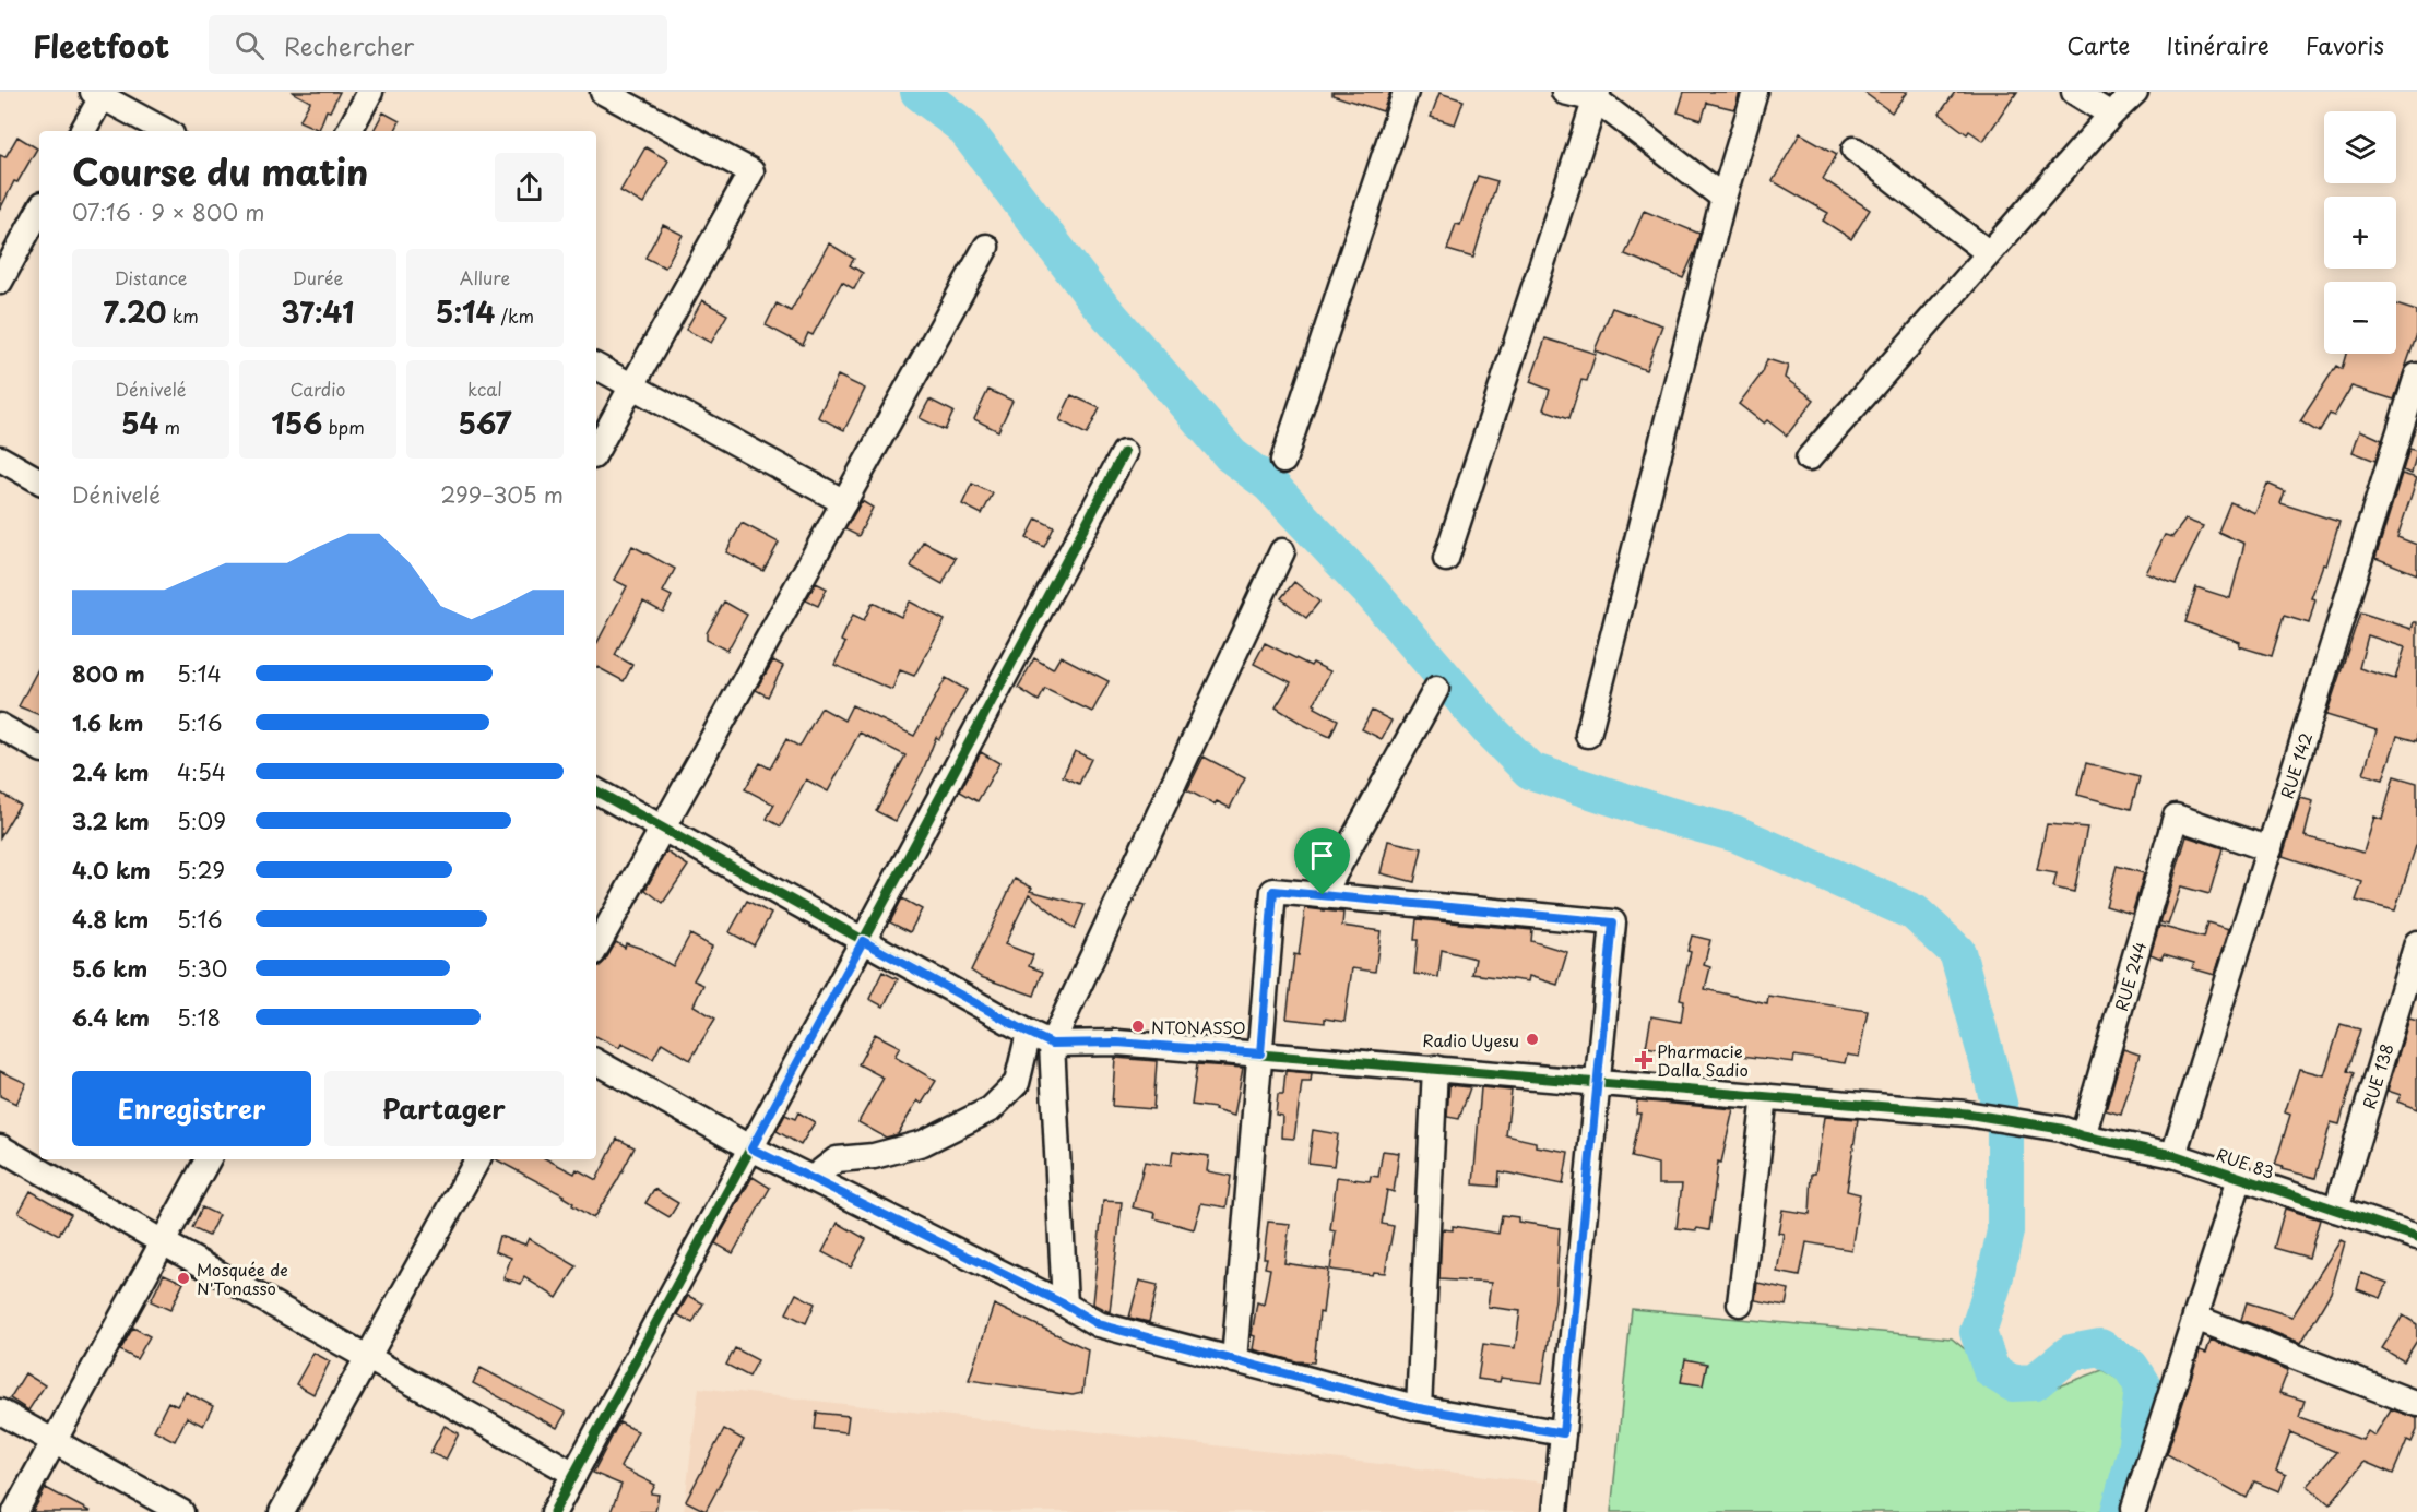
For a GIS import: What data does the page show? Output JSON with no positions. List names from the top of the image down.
{
  "streets": {
    "street": [
      "RUE 142",
      "RUE 244",
      "RUE 138",
      "RUE 83"
    ]
  },
  "crossings": [
    ["RUE 142", "RUE 244"],
    ["RUE 142", "RUE 83"],
    ["RUE 244", "RUE 83"],
    ["RUE 138", "RUE 83"]
  ],
  "places": {
    "other": ["NTONASSO", "Radio Uyesu", "Mosquée de N'Tonasso"],
    "health": ["Pharmacie Dalla Sadio"]
  },
  "page": {
    "header": "Fleetfoot",
    "search": "Rechercher",
    "nav": ["Carte", "Itinéraire", "Favoris"],
    "map_buttons": ["+", "−"],
    "heading": ["Course du matin", "07:16 · 9 × 800 m"],
    "stats": [
      ["Distance", "7.20 km"],
      ["Durée", "37:41"],
      ["Allure", "5:14 /km"],
      ["Dénivelé", "54 m"],
      ["Cardio", "156 bpm"],
      ["kcal", "567"]
    ],
    "chart": ["Dénivelé", "299–305 m"],
    "list": [
      {
        "name": "800 m",
        "note": "5:14"
      },
      {
        "name": "1.6 km",
        "note": "5:16"
      },
      {
        "name": "2.4 km",
        "note": "4:54"
      },
      {
        "name": "3.2 km",
        "note": "5:09"
      },
      {
        "name": "4.0 km",
        "note": "5:29"
      },
      {
        "name": "4.8 km",
        "note": "5:16"
      },
      {
        "name": "5.6 km",
        "note": "5:30"
      },
      {
        "name": "6.4 km",
        "note": "5:18"
      }
    ],
    "buttons": ["Enregistrer", "Partager"]
  }
}
